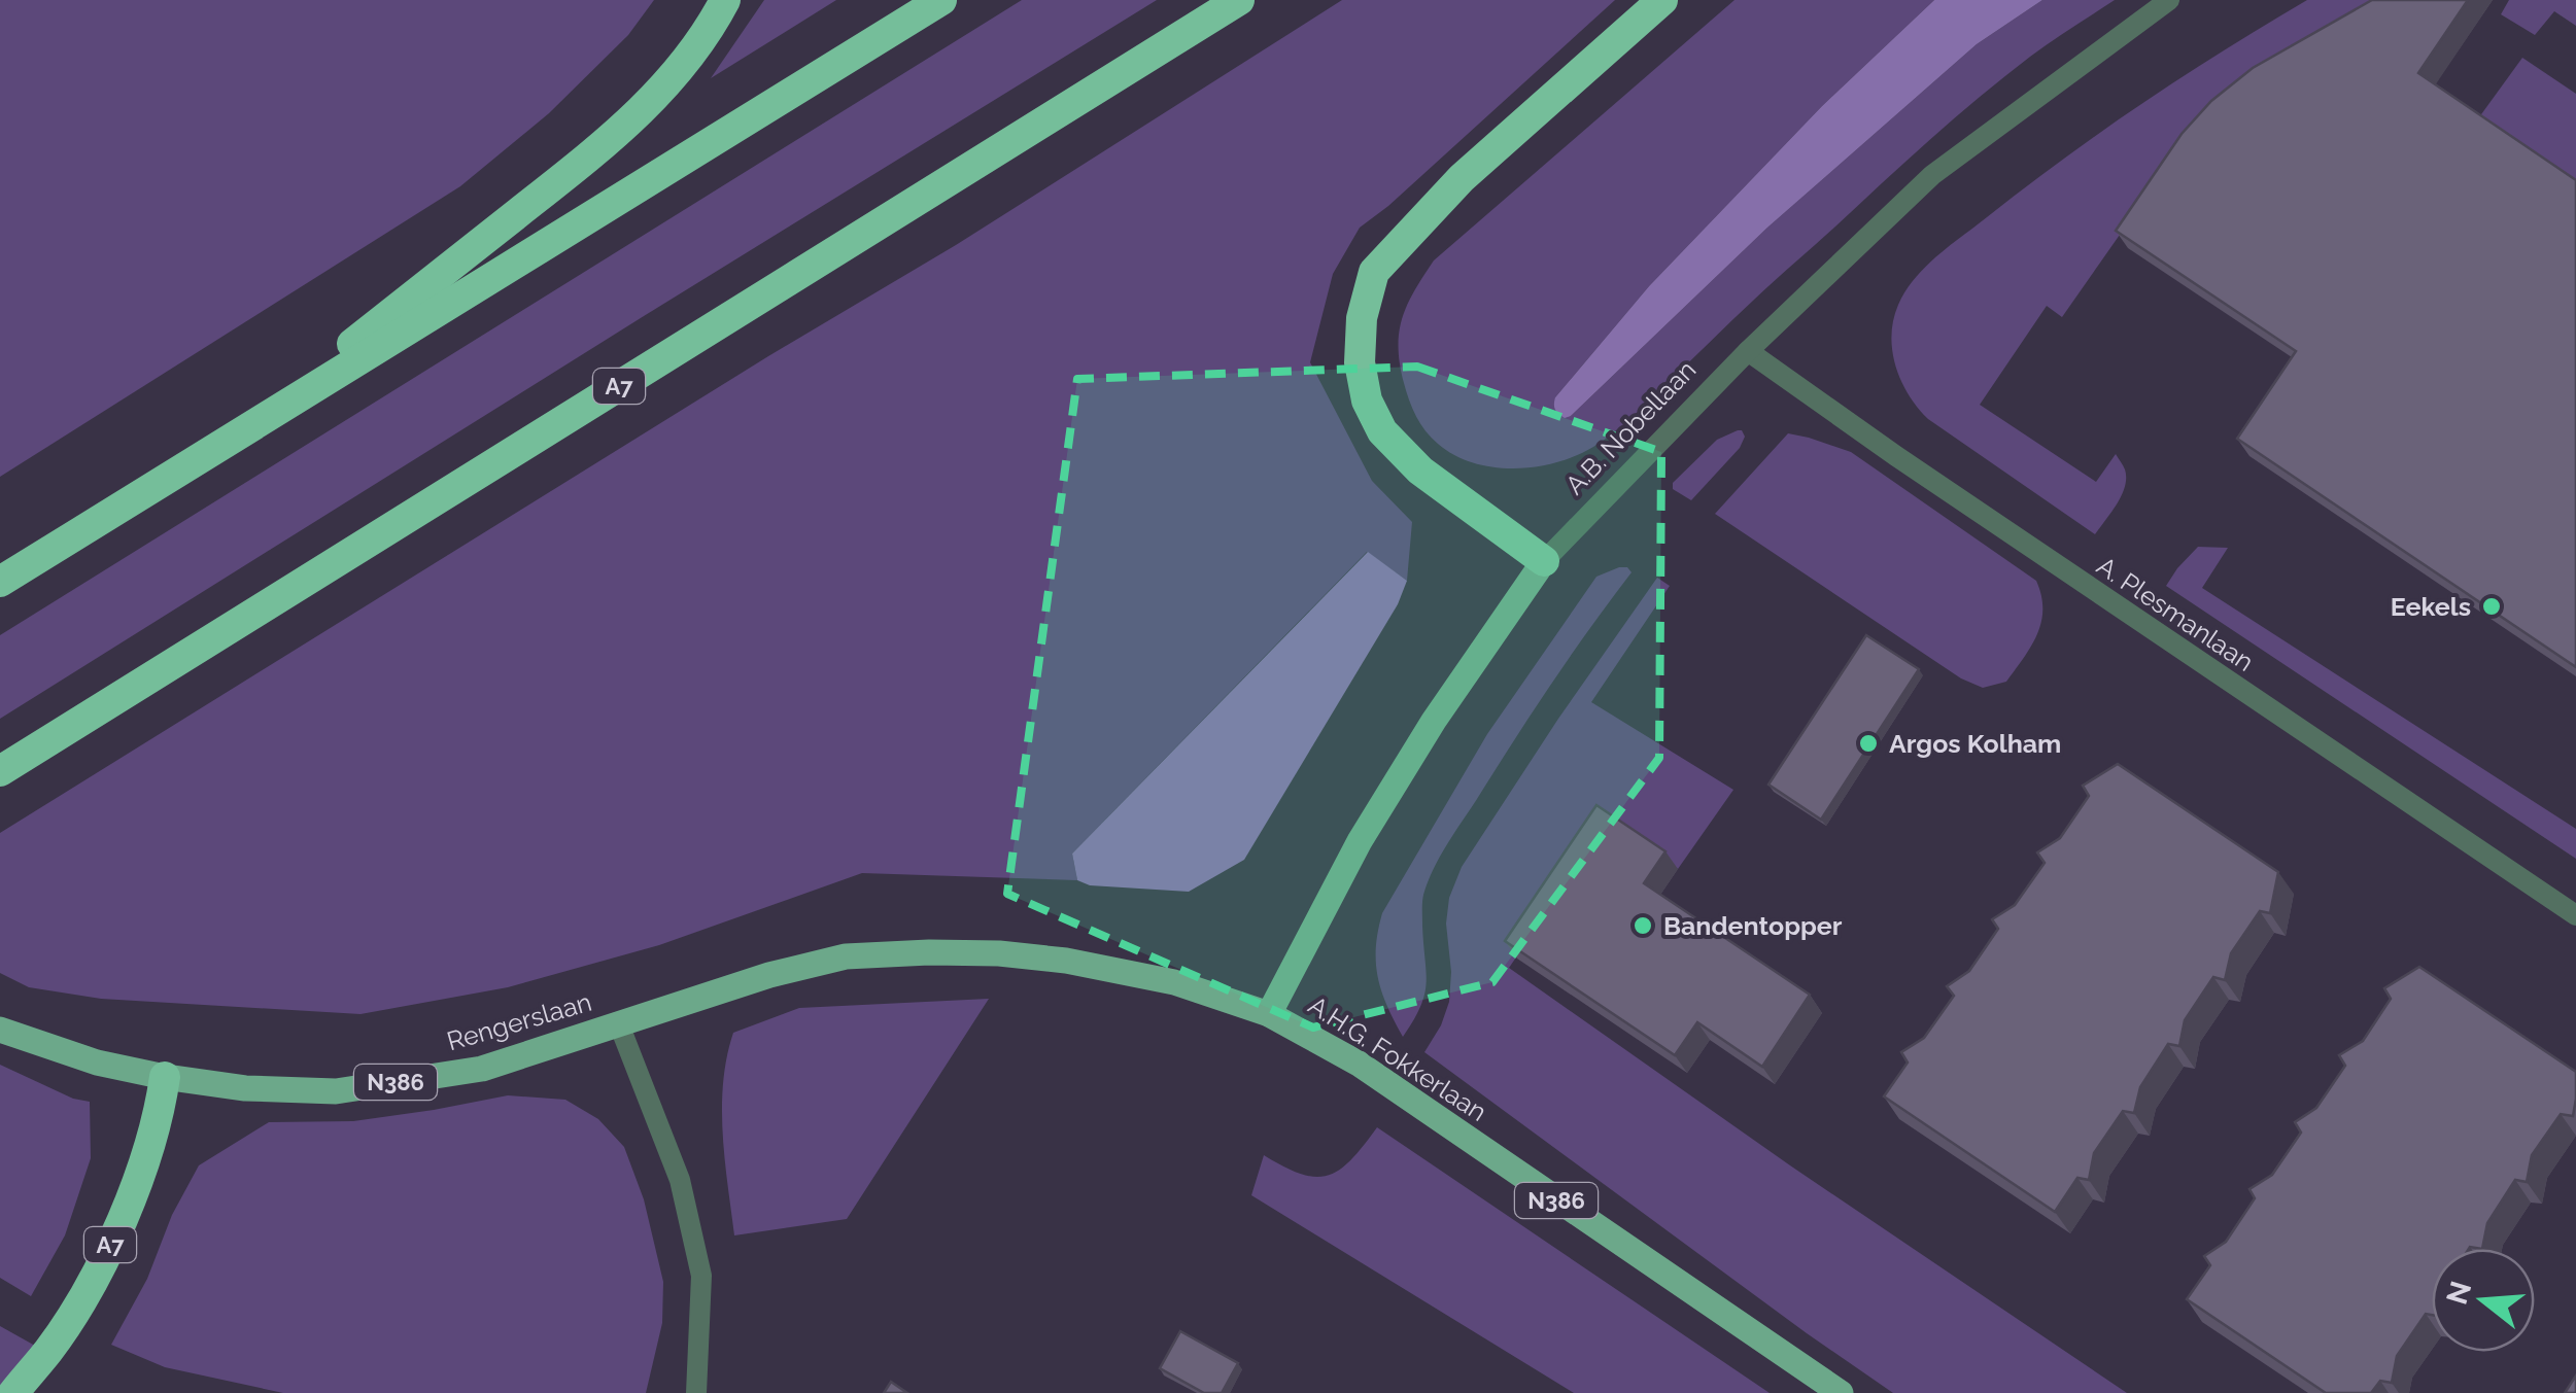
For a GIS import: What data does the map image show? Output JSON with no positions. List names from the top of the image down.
{
  "streets": {
    "highway": ["A7"],
    "main road": [
      "A.B. Nobellaan",
      "Rengerslaan",
      "A.H.G. Fokkerlaan",
      "N386"
    ],
    "street": ["A. Plesmanlaan"]
  },
  "crossings": [
    ["A7", "Rengerslaan"],
    ["A.B. Nobellaan", "A. Plesmanlaan"],
    ["A.B. Nobellaan", "A.H.G. Fokkerlaan"],
    ["Rengerslaan", "A.H.G. Fokkerlaan"]
  ],
  "places": ["Eekels", "Argos Kolham", "Bandentopper"],
  "north": "left"
}
